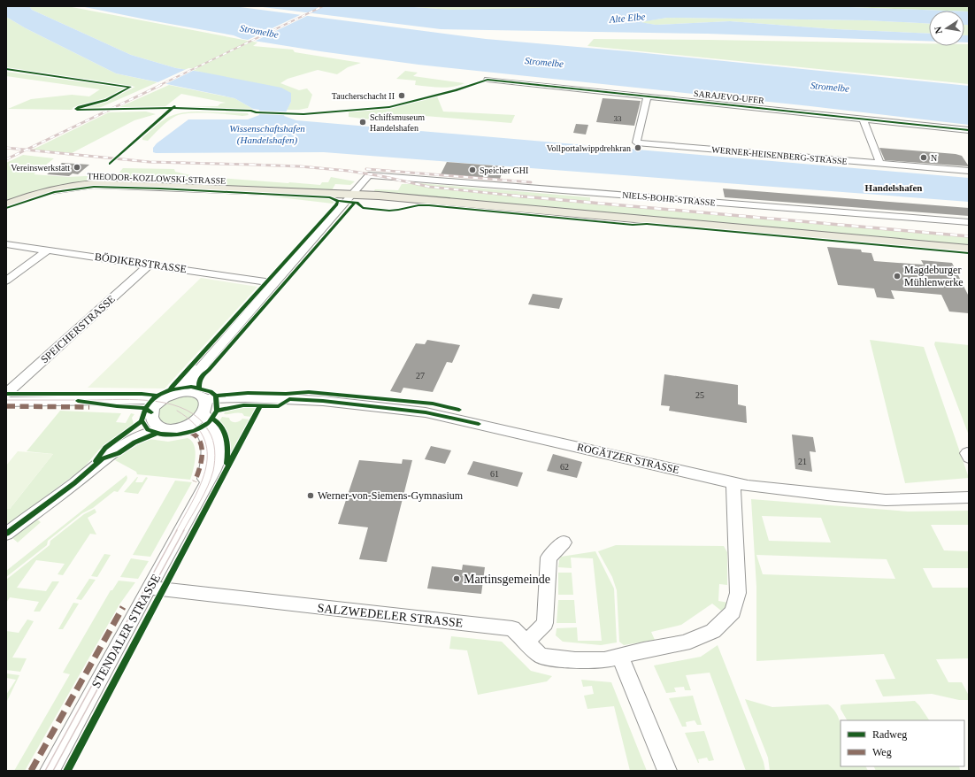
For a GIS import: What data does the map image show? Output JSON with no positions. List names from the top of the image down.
{
  "streets": {
    "main road": ["THEODOR-KOZLOWSKI-STRASSE"],
    "street": [
      "SARAJEVO-UFER",
      "WERNER-HEISENBERG-STRASSE",
      "NIELS-BOHR-STRASSE",
      "BÖDIKERSTRASSE",
      "SPEICHERSTRASSE",
      "ROGÄTZER STRASSE",
      "SALZWEDELER STRASSE",
      "STENDALER STRASSE"
    ]
  },
  "crossings": [
    ["SARAJEVO-UFER", "WERNER-HEISENBERG-STRASSE"],
    ["THEODOR-KOZLOWSKI-STRASSE", "NIELS-BOHR-STRASSE"],
    ["BÖDIKERSTRASSE", "SPEICHERSTRASSE"],
    ["ROGÄTZER STRASSE", "SALZWEDELER STRASSE"],
    ["ROGÄTZER STRASSE", "STENDALER STRASSE"],
    ["SALZWEDELER STRASSE", "STENDALER STRASSE"]
  ],
  "districts": ["Handelshafen"],
  "water": ["Alte Elbe", "Stromelbe", "Wissenschaftshafen (Handelshafen)"],
  "places": [
    "Taucherschacht II",
    "Schiffsmuseum Handelshafen",
    "Vollportalwippdrehkran",
    "N",
    "Vereinswerkstatt",
    "Speicher GHI",
    "Magdeburger Mühlenwerke",
    "Werner-von-Siemens-Gymnasium",
    "Martinsgemeinde"
  ],
  "house_numbers": [
    "33",
    "27",
    "25",
    "21",
    "62",
    "61"
  ],
  "legend": ["Radweg", "Weg"],
  "north": "left"
}
